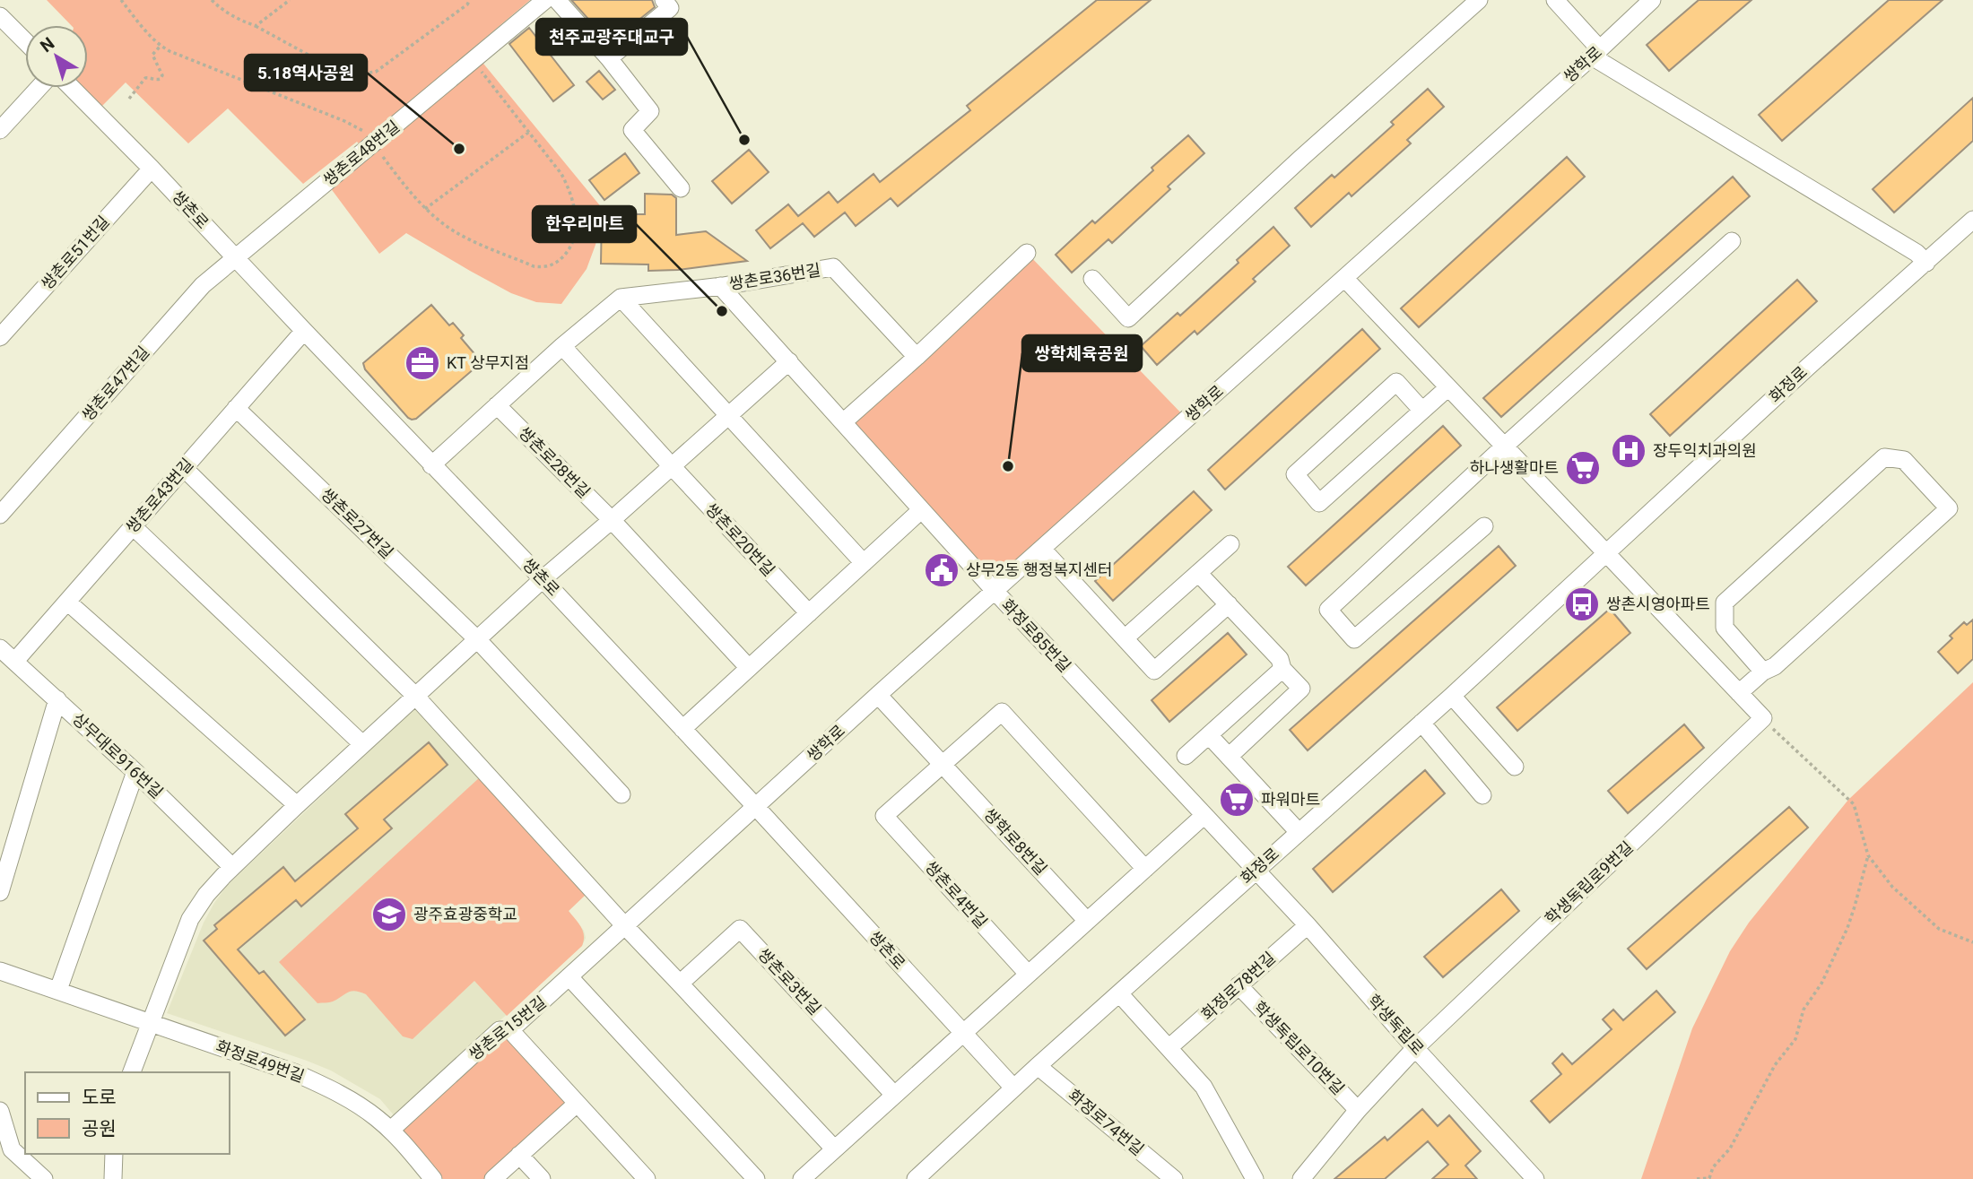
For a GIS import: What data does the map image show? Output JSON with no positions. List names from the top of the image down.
{
  "streets": {
    "street": [
      "쌍학로",
      "쌍촌로48번길",
      "쌍촌로",
      "쌍촌로51번길",
      "쌍촌로36번길",
      "쌍촌로47번길",
      "화정로",
      "쌍촌로28번길",
      "쌍촌로43번길",
      "쌍촌로27번길",
      "쌍촌로20번길",
      "화정로85번길",
      "상무대로916번길",
      "쌍학로8번길",
      "학생독립로9번길",
      "쌍촌로4번길",
      "쌍촌로3번길",
      "화정로78번길",
      "학생독립로",
      "쌍촌로15번길",
      "학생독립로10번길",
      "화정로49번길",
      "화정로74번길"
    ]
  },
  "crossings": [
    ["쌍학로", "쌍촌로"],
    ["쌍학로", "화정로85번길"],
    ["쌍학로", "쌍학로8번길"],
    ["쌍학로", "쌍촌로15번길"],
    ["쌍촌로48번길", "쌍촌로"],
    ["쌍촌로48번길", "쌍촌로47번길"],
    ["쌍촌로", "쌍촌로51번길"],
    ["쌍촌로", "쌍촌로47번길"],
    ["쌍촌로", "화정로"],
    ["쌍촌로", "쌍촌로43번길"],
    ["쌍촌로", "쌍촌로15번길"],
    ["쌍촌로36번길", "화정로85번길"],
    ["화정로", "화정로85번길"],
    ["화정로", "학생독립로"],
    ["화정로", "화정로74번길"],
    ["쌍촌로43번길", "쌍촌로27번길"],
    ["쌍촌로43번길", "상무대로916번길"],
    ["화정로85번길", "학생독립로"],
    ["쌍학로8번길", "쌍촌로4번길"],
    ["학생독립로9번길", "학생독립로"],
    ["화정로78번길", "학생독립로"],
    ["화정로78번길", "학생독립로10번길"],
    ["쌍촌로15번길", "화정로49번길"]
  ],
  "places": {
    "other": [
      "천주교광주대교구",
      "5.18역사공원",
      "한우리마트",
      "쌍학체육공원"
    ],
    "office": ["KT 상무지점"],
    "hospital": ["장두익치과의원"],
    "supermarket": ["하나생활마트", "파워마트"],
    "public building": ["상무2동 행정복지센터"],
    "bus stop": ["쌍촌시영아파트"],
    "school or university": ["광주효광중학교"]
  },
  "legend": ["도로", "공원"],
  "north": "top left"
}
